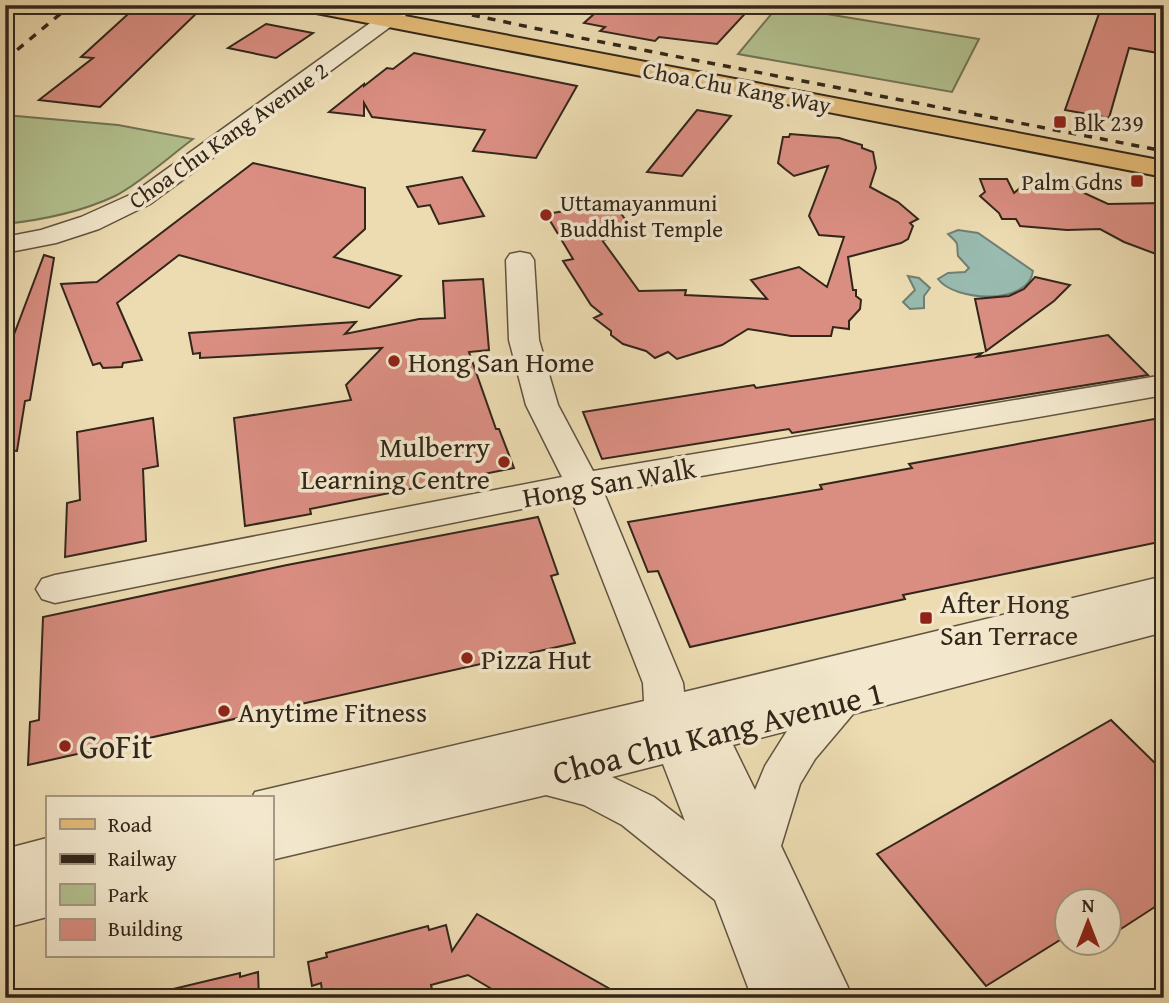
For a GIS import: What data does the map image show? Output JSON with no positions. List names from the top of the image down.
{
  "streets": {
    "main road": ["Choa Chu Kang Way"],
    "street": ["Choa Chu Kang Avenue 2", "Hong San Walk", "Choa Chu Kang Avenue 1"]
  },
  "crossings": [
    ["Choa Chu Kang Way", "Choa Chu Kang Avenue 2"]
  ],
  "places": {
    "transit": ["Blk 239", "Palm Gdns", "After Hong San Terrace"],
    "other": [
      "Uttamayanmuni Buddhist Temple",
      "Hong San Home",
      "Mulberry Learning Centre",
      "Pizza Hut",
      "Anytime Fitness",
      "GoFit"
    ]
  },
  "legend": [
    "Road",
    "Railway",
    "Park",
    "Building"
  ],
  "north": "top"
}
